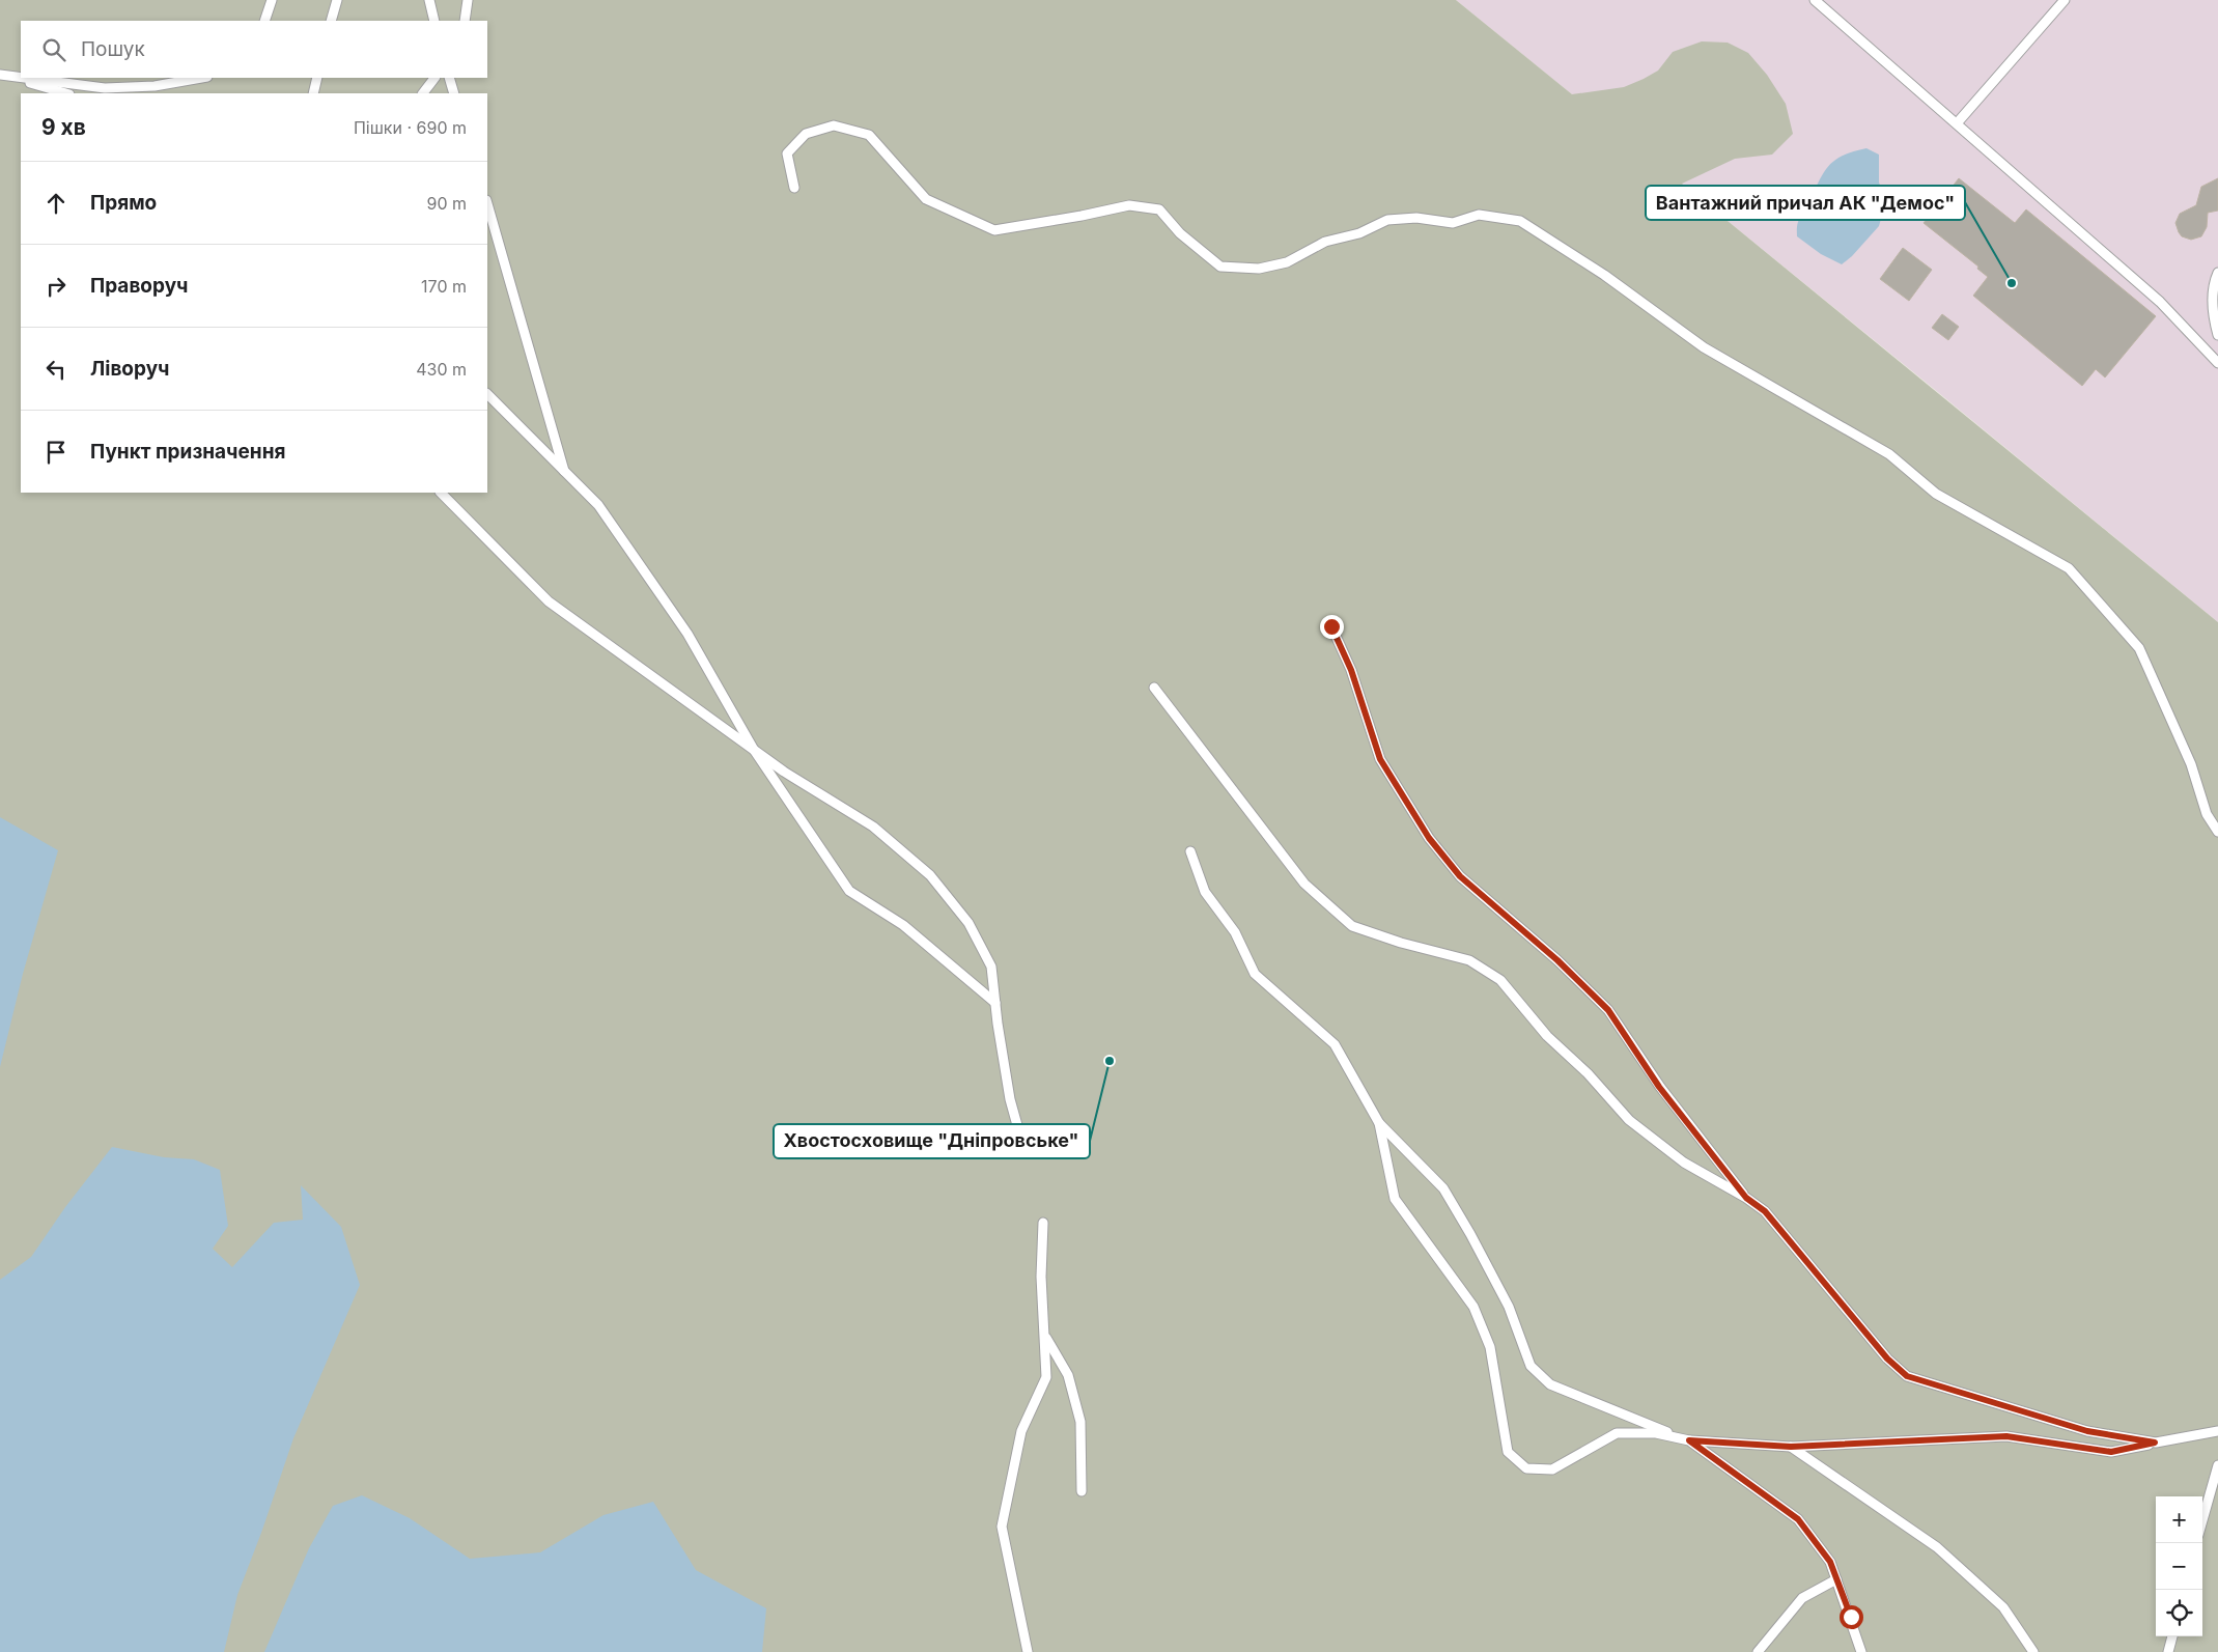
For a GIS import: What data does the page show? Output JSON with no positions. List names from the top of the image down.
{
  "places": ["Вантажний причал АК \"Демос\"", "Хвостосховище \"Дніпровське\""],
  "page": {
    "search": "Пошук",
    "heading": ["9 хв", "Пішки · 690 m"],
    "list": [
      ["Прямо", "90 m"],
      ["Праворуч", "170 m"],
      ["Ліворуч", "430 m"],
      "Пункт призначення"
    ],
    "map_buttons": ["+", "−"]
  }
}
